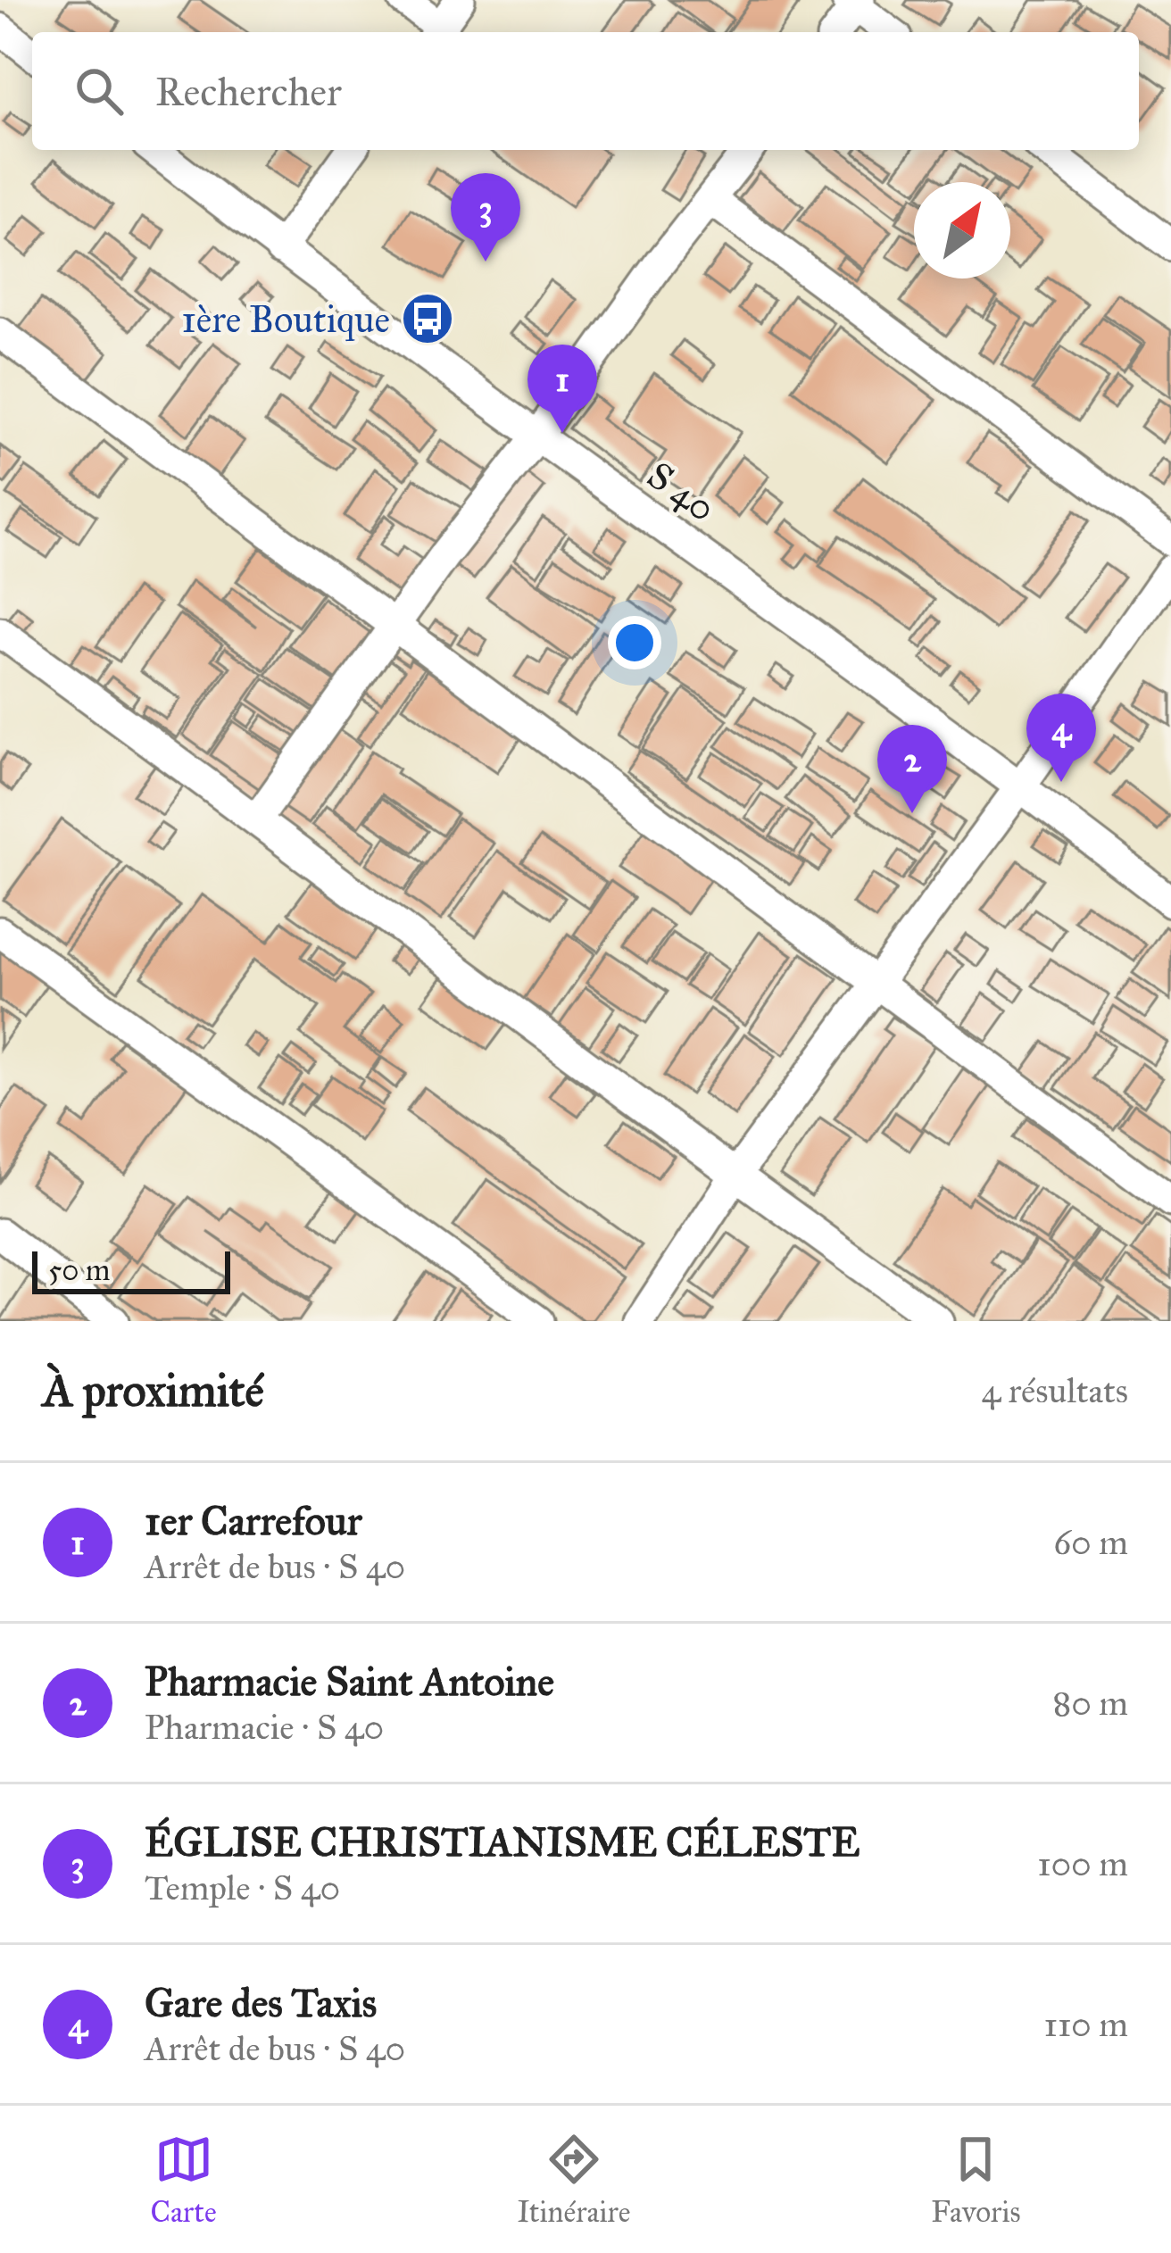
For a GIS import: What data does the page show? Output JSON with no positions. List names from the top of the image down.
{
  "streets": {
    "street": ["S 40"]
  },
  "places": {
    "bus stop": ["1ère Boutique"]
  },
  "scale_bar": "50 m",
  "north": "top right",
  "page": {
    "search": "Rechercher",
    "pins": [
      "3",
      "1",
      "4",
      "2"
    ],
    "scale": "50 m",
    "heading": ["À proximité", "4 résultats"],
    "list": [
      {
        "mark": "1",
        "name": "1er Carrefour",
        "note": "Arrêt de bus · S 40",
        "value": "60 m"
      },
      {
        "mark": "2",
        "name": "Pharmacie Saint Antoine",
        "note": "Pharmacie · S 40",
        "value": "80 m"
      },
      {
        "mark": "3",
        "name": "ÉGLISE CHRISTIANISME CÉLESTE",
        "note": "Temple · S 40",
        "value": "100 m"
      },
      {
        "mark": "4",
        "name": "Gare des Taxis",
        "note": "Arrêt de bus · S 40",
        "value": "110 m"
      }
    ],
    "nav": ["Carte", "Itinéraire", "Favoris"]
  }
}
